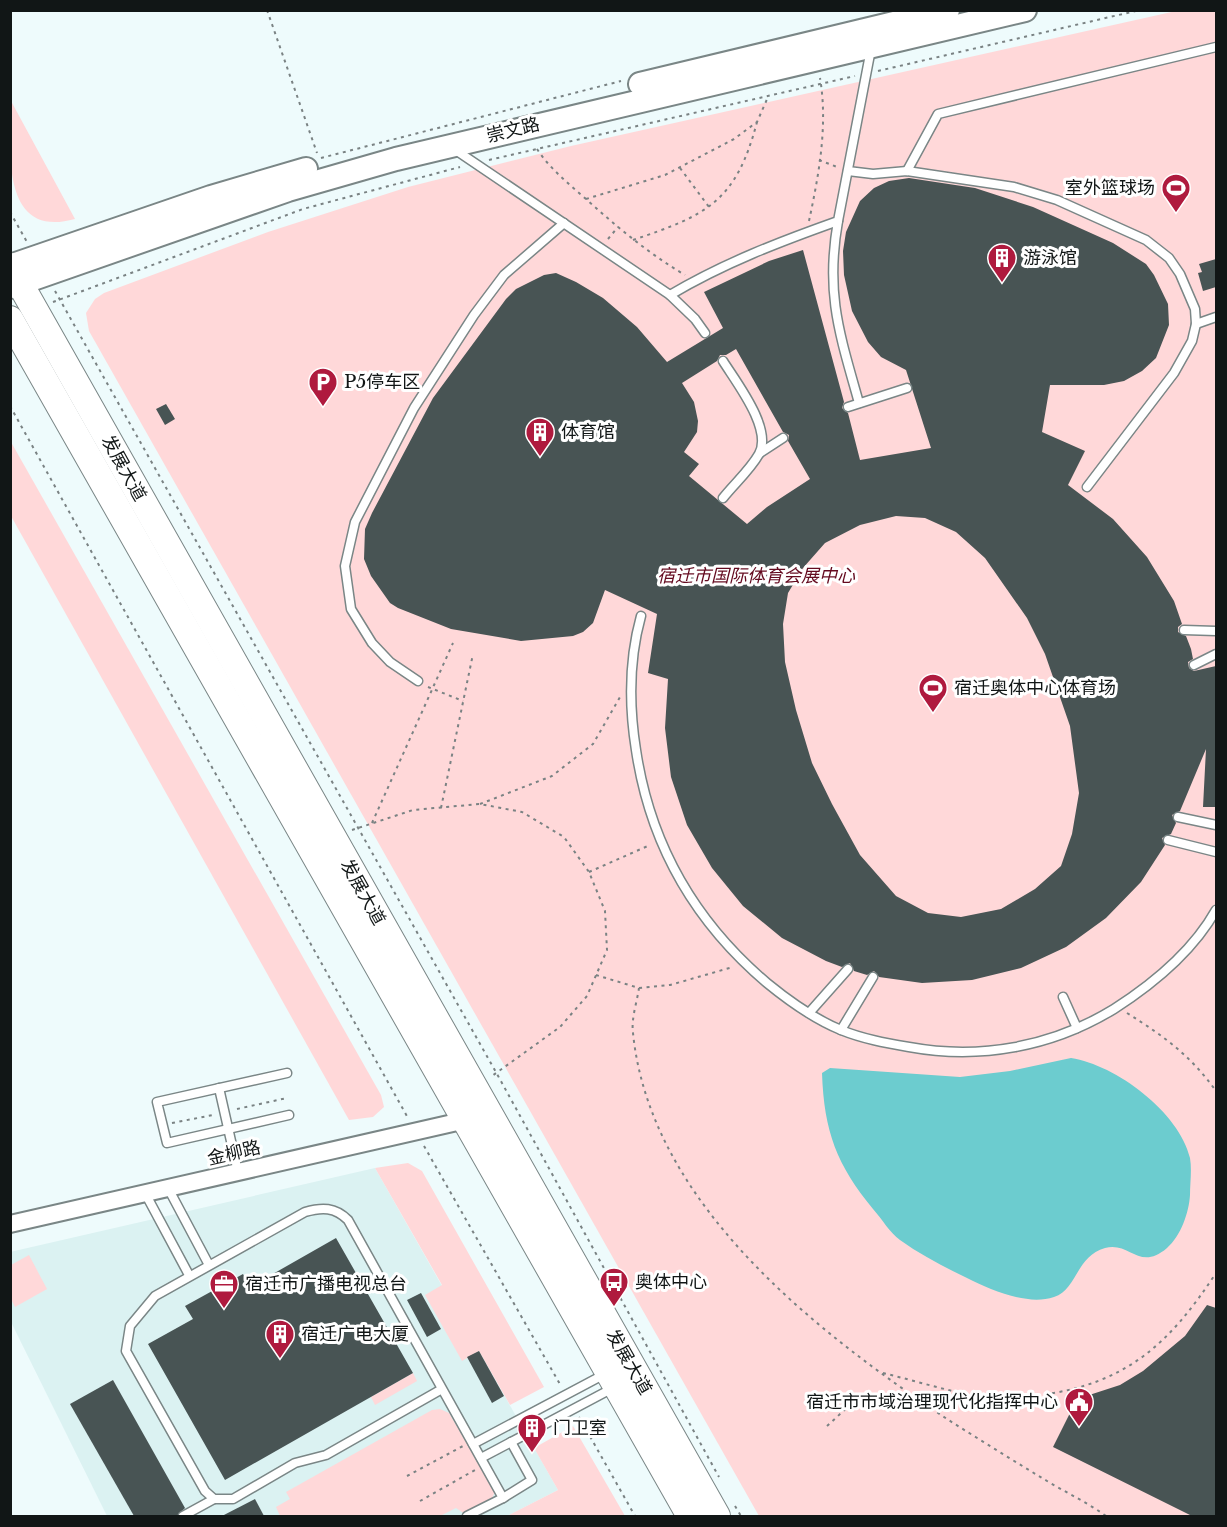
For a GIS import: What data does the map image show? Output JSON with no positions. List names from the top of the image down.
{
  "streets": {
    "main road": ["发展大道"],
    "street": ["崇文路", "金柳路"]
  },
  "crossings": [
    ["崇文路", "发展大道"],
    ["发展大道", "金柳路"]
  ],
  "parks": ["宿迁市国际体育会展中心"],
  "places": {
    "sports": ["室外篮球场", "宿迁奥体中心体育场"],
    "building": [
      "游泳馆",
      "体育馆",
      "宿迁广电大厦",
      "门卫室"
    ],
    "parking": ["P5停车区"],
    "bus stop": ["奥体中心"],
    "office": ["宿迁市广播电视总台"],
    "public building": ["宿迁市市域治理现代化指挥中心"]
  }
}
